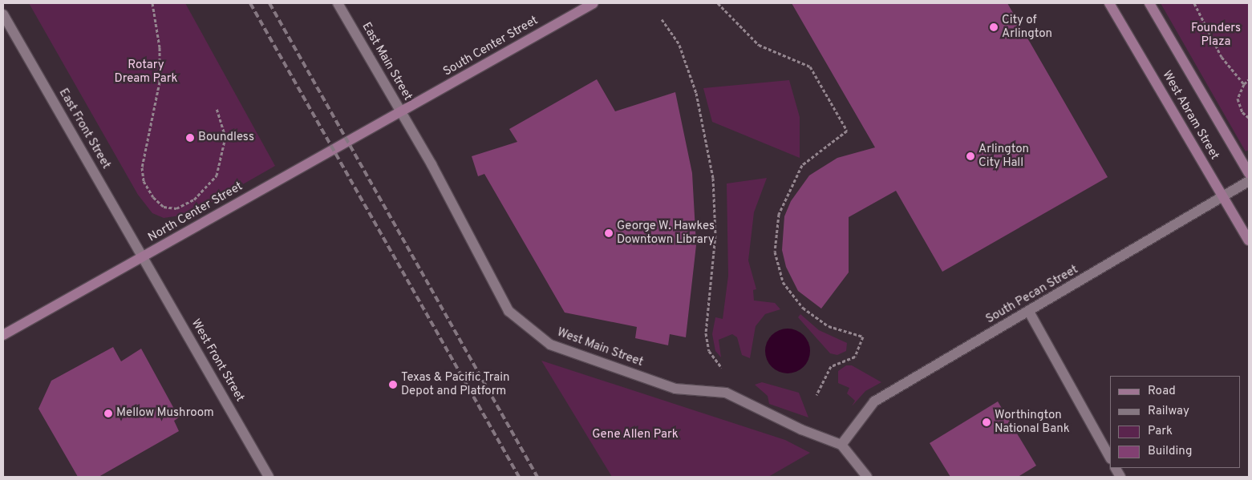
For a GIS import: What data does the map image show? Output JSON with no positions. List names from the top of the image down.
{
  "streets": {
    "main road": ["South Center Street", "West Abram Street", "North Center Street"],
    "street": [
      "East Main Street",
      "East Front Street",
      "South Pecan Street",
      "West Main Street",
      "West Front Street"
    ]
  },
  "crossings": [
    ["South Center Street", "East Main Street"],
    ["South Center Street", "North Center Street"],
    ["South Center Street", "West Main Street"],
    ["East Main Street", "North Center Street"],
    ["East Main Street", "West Main Street"],
    ["West Abram Street", "South Pecan Street"],
    ["East Front Street", "North Center Street"],
    ["East Front Street", "West Front Street"],
    ["North Center Street", "West Main Street"],
    ["North Center Street", "West Front Street"],
    ["South Pecan Street", "West Main Street"]
  ],
  "parks": ["Founders Plaza", "Rotary Dream Park", "Gene Allen Park"],
  "places": [
    "City of Arlington",
    "Boundless",
    "Arlington City Hall",
    "George W. Hawkes Downtown Library",
    "Texas & Pacific Train Depot and Platform",
    "Mellow Mushroom",
    "Worthington National Bank"
  ],
  "legend": [
    "Road",
    "Railway",
    "Park",
    "Building"
  ]
}
